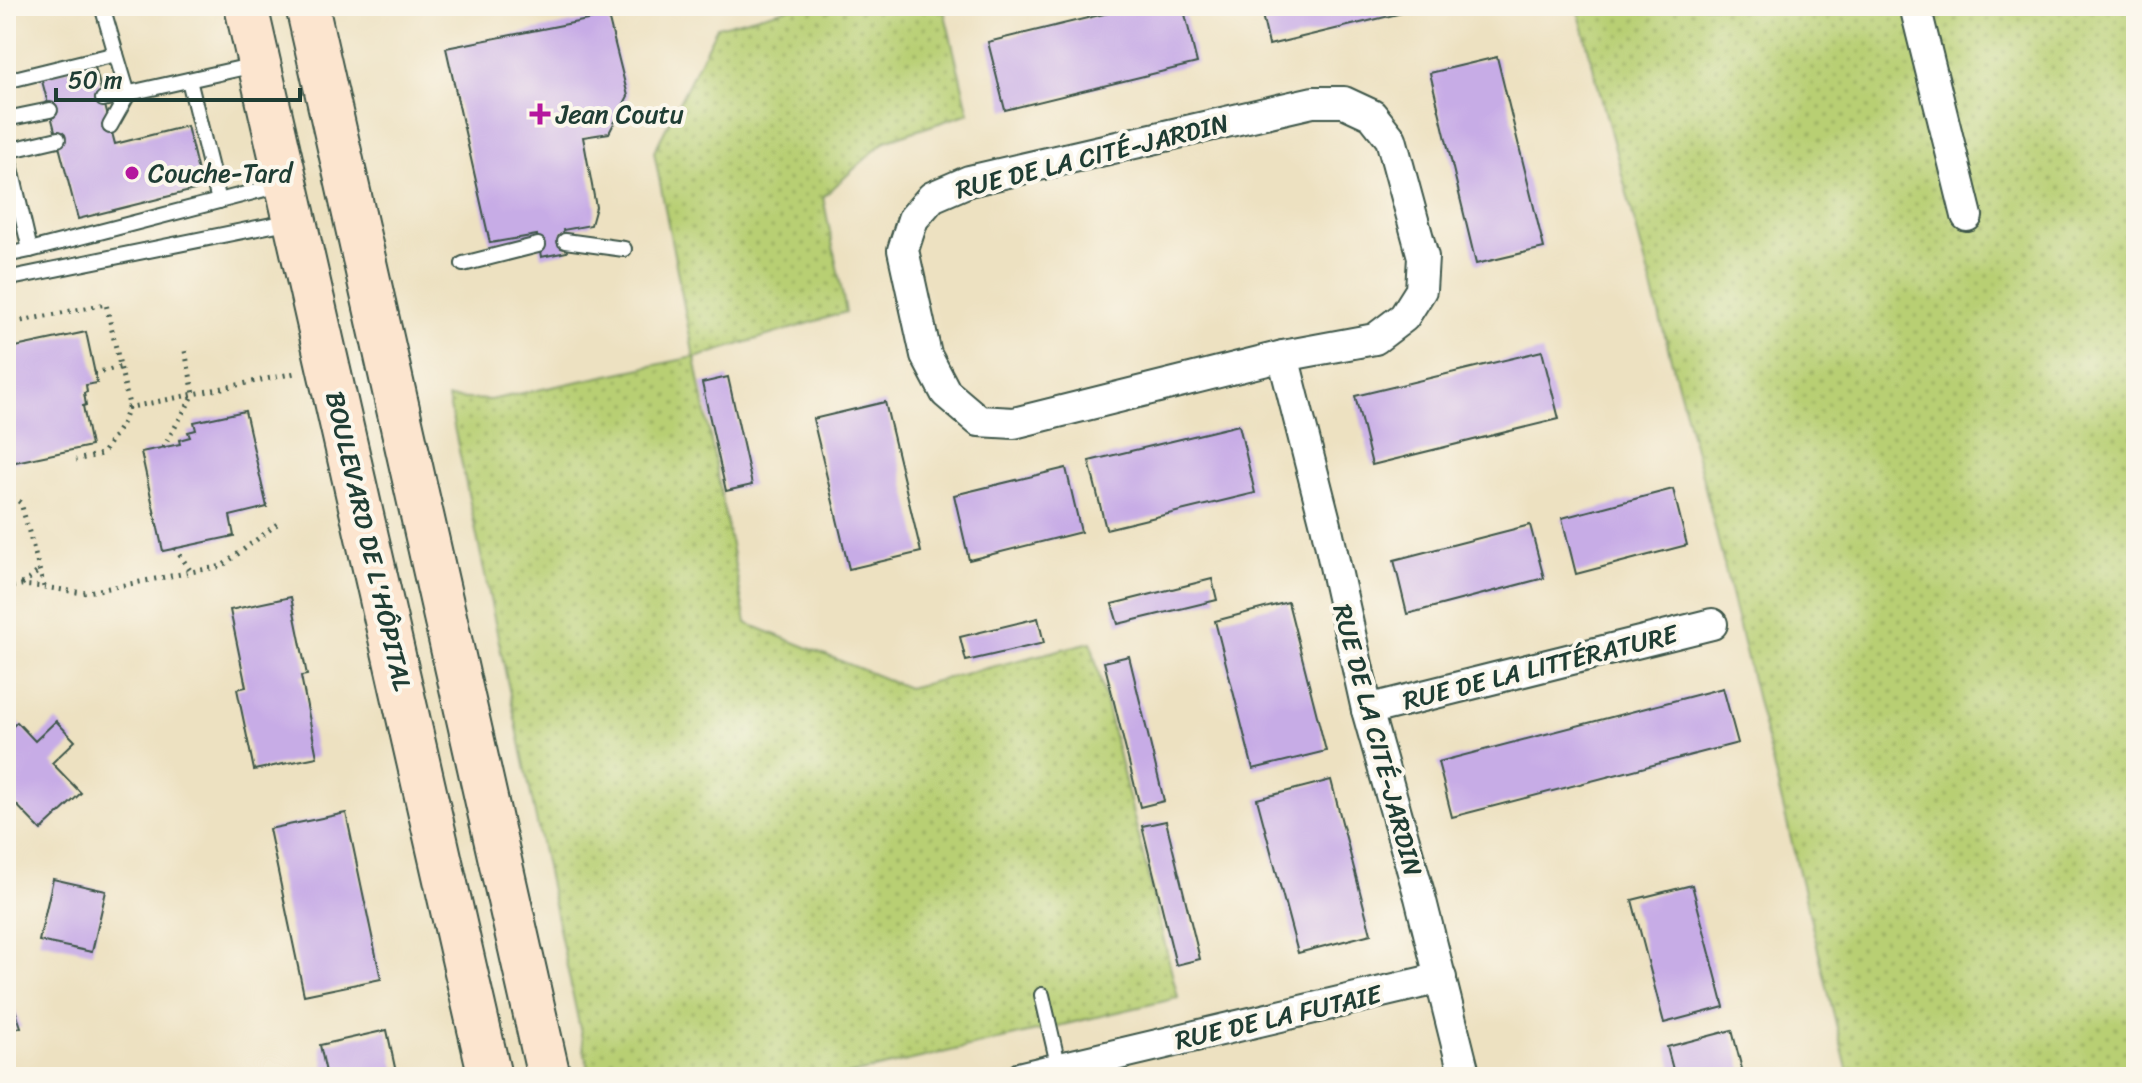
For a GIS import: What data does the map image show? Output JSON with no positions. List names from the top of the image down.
{
  "streets": {
    "main road": ["BOULEVARD DE L'HÔPITAL"],
    "street": ["RUE DE LA CITÉ-JARDIN", "RUE DE LA LITTÉRATURE", "RUE DE LA FUTAIE"]
  },
  "crossings": [
    ["RUE DE LA CITÉ-JARDIN", "RUE DE LA LITTÉRATURE"],
    ["RUE DE LA CITÉ-JARDIN", "RUE DE LA FUTAIE"]
  ],
  "places": {
    "health": ["Jean Coutu"],
    "other": ["Couche-Tard"]
  },
  "scale_bar": "50 m"
}
